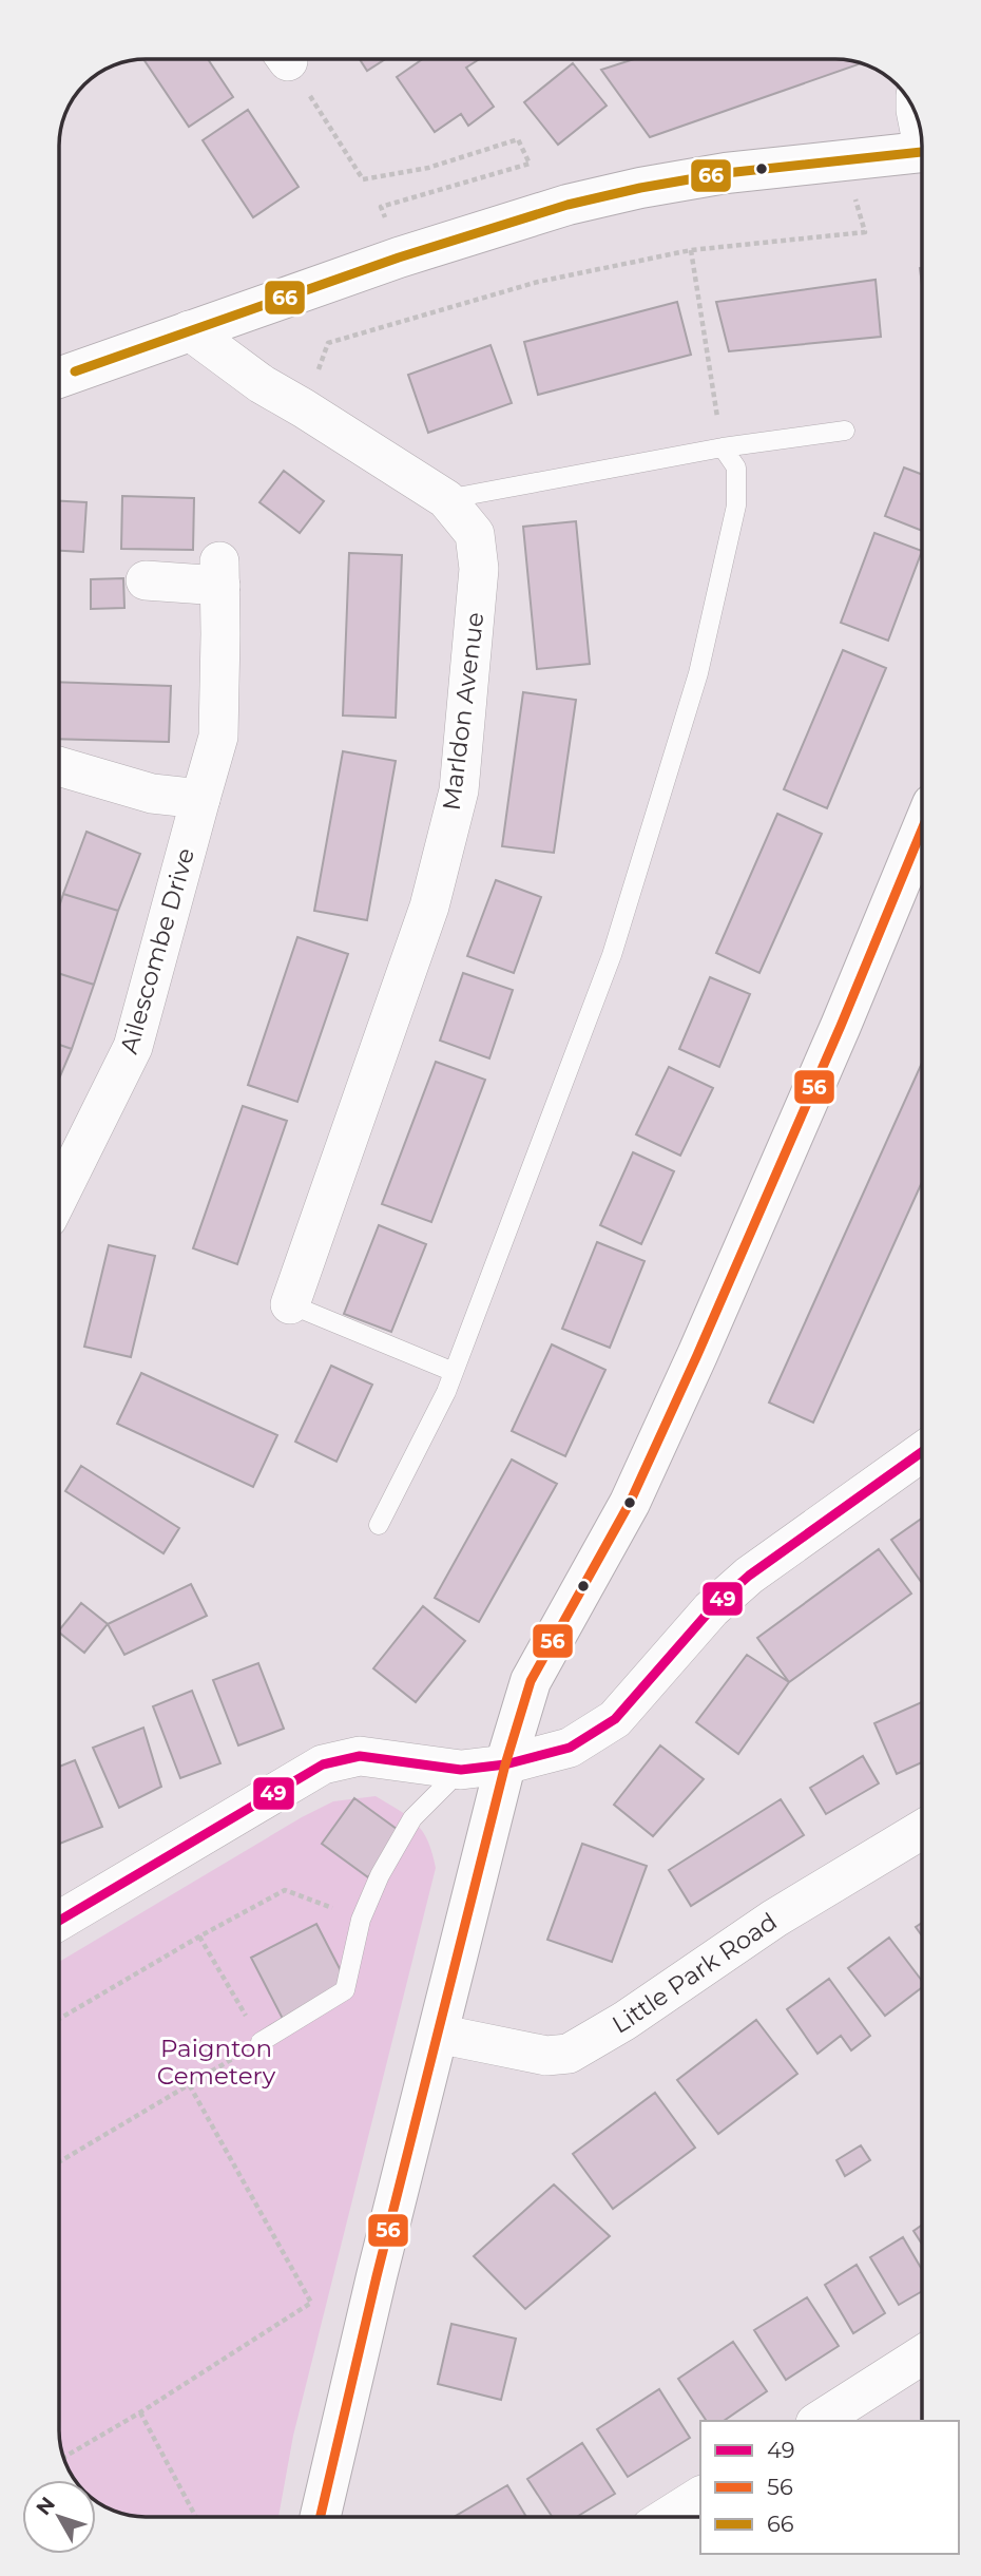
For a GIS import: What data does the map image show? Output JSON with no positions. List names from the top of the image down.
{
  "streets": {
    "street": ["Marldon Avenue", "Ailescombe Drive", "Little Park Road"]
  },
  "parks": ["Paignton Cemetery"],
  "lines": ["transit line 66", "transit line 56", "transit line 49"],
  "legend": ["49", "56", "66"],
  "north": "top left"
}
